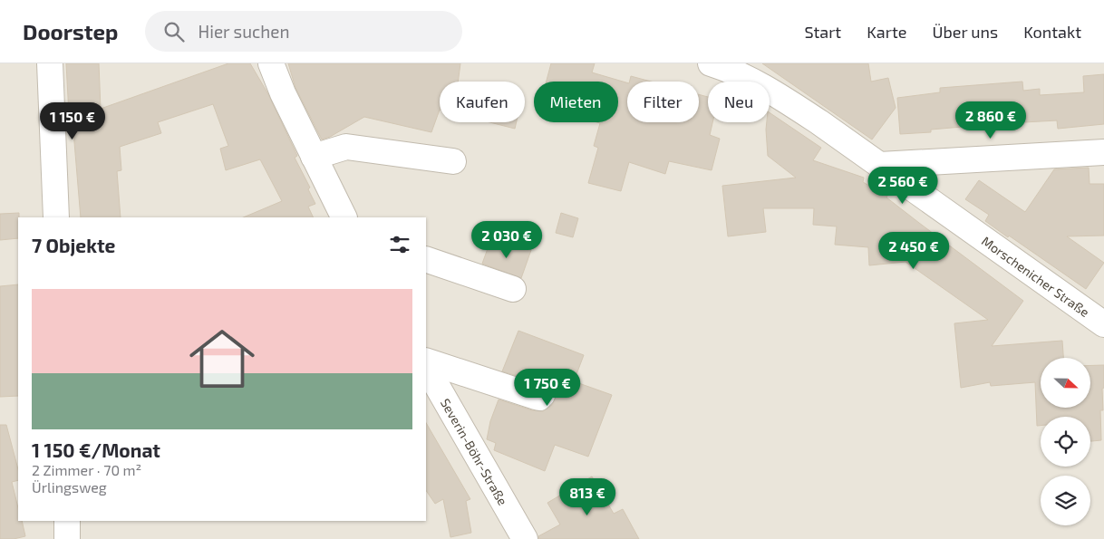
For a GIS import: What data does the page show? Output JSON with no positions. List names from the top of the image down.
{
  "streets": {
    "street": ["Morschenicher Straße", "Severin-Böhr-Straße"]
  },
  "north": "right",
  "page": {
    "header": "Doorstep",
    "search": "Hier suchen",
    "nav": [
      "Start",
      "Karte",
      "Über uns",
      "Kontakt"
    ],
    "chip": [
      "Kaufen",
      "Mieten",
      "Filter",
      "Neu"
    ],
    "price": [
      "2 860 €",
      "1 150 €",
      "2 560 €",
      "2 030 €",
      "2 450 €",
      "1 750 €",
      "813 €"
    ],
    "heading": "7 Objekte",
    "list": [
      {
        "name": "1 150 €/Monat",
        "note": "2 Zimmer · 70 m² · Ürlingsweg"
      }
    ]
  }
}
